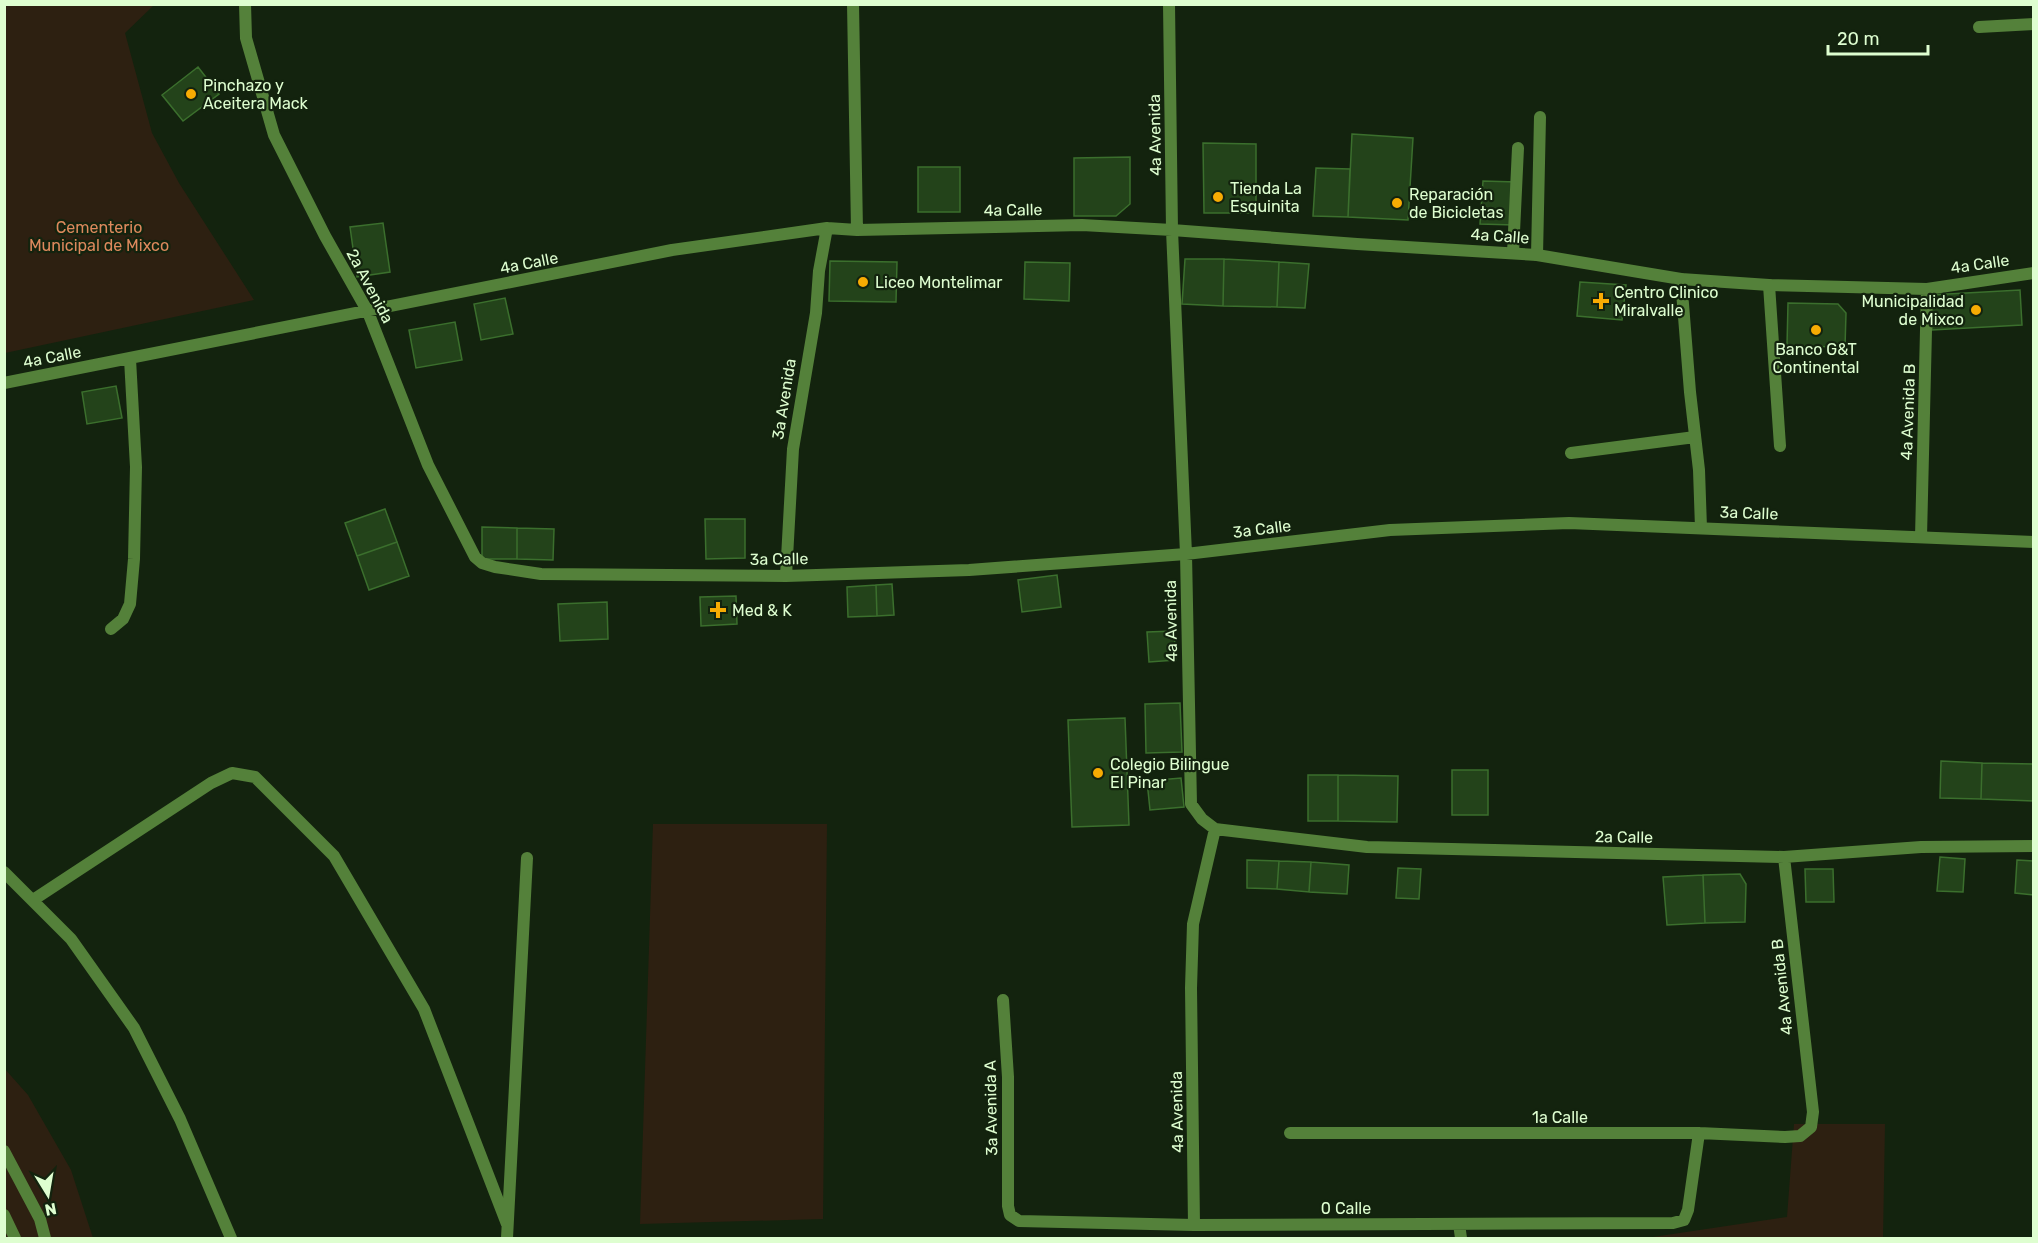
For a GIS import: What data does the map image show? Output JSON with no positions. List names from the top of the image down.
{
  "streets": {
    "street": [
      "4a Avenida",
      "4a Calle",
      "2a Avenida",
      "3a Avenida",
      "4a Avenida B",
      "3a Calle",
      "2a Calle",
      "3a Avenida A",
      "1a Calle",
      "0 Calle"
    ]
  },
  "crossings": [
    ["4a Avenida", "4a Calle"],
    ["4a Avenida", "3a Calle"],
    ["4a Avenida", "2a Calle"],
    ["4a Avenida", "0 Calle"],
    ["4a Calle", "2a Avenida"],
    ["4a Calle", "3a Avenida"],
    ["4a Calle", "4a Avenida B"],
    ["2a Avenida", "3a Calle"],
    ["3a Avenida", "3a Calle"],
    ["4a Avenida B", "3a Calle"],
    ["4a Avenida B", "2a Calle"],
    ["4a Avenida B", "1a Calle"],
    ["3a Avenida A", "0 Calle"],
    ["1a Calle", "0 Calle"]
  ],
  "parks": ["Cementerio Municipal de Mixco"],
  "places": {
    "other": [
      "Pinchazo y Aceitera Mack",
      "Tienda La Esquinita",
      "Reparación de Bicicletas",
      "Liceo Montelimar",
      "Municipalidad de Mixco",
      "Banco G&T Continental",
      "Colegio Bilingue El Pinar"
    ],
    "health": ["Centro Clinico Miralvalle", "Med & K"]
  },
  "scale_bar": "20 m",
  "north": "bottom"
}
